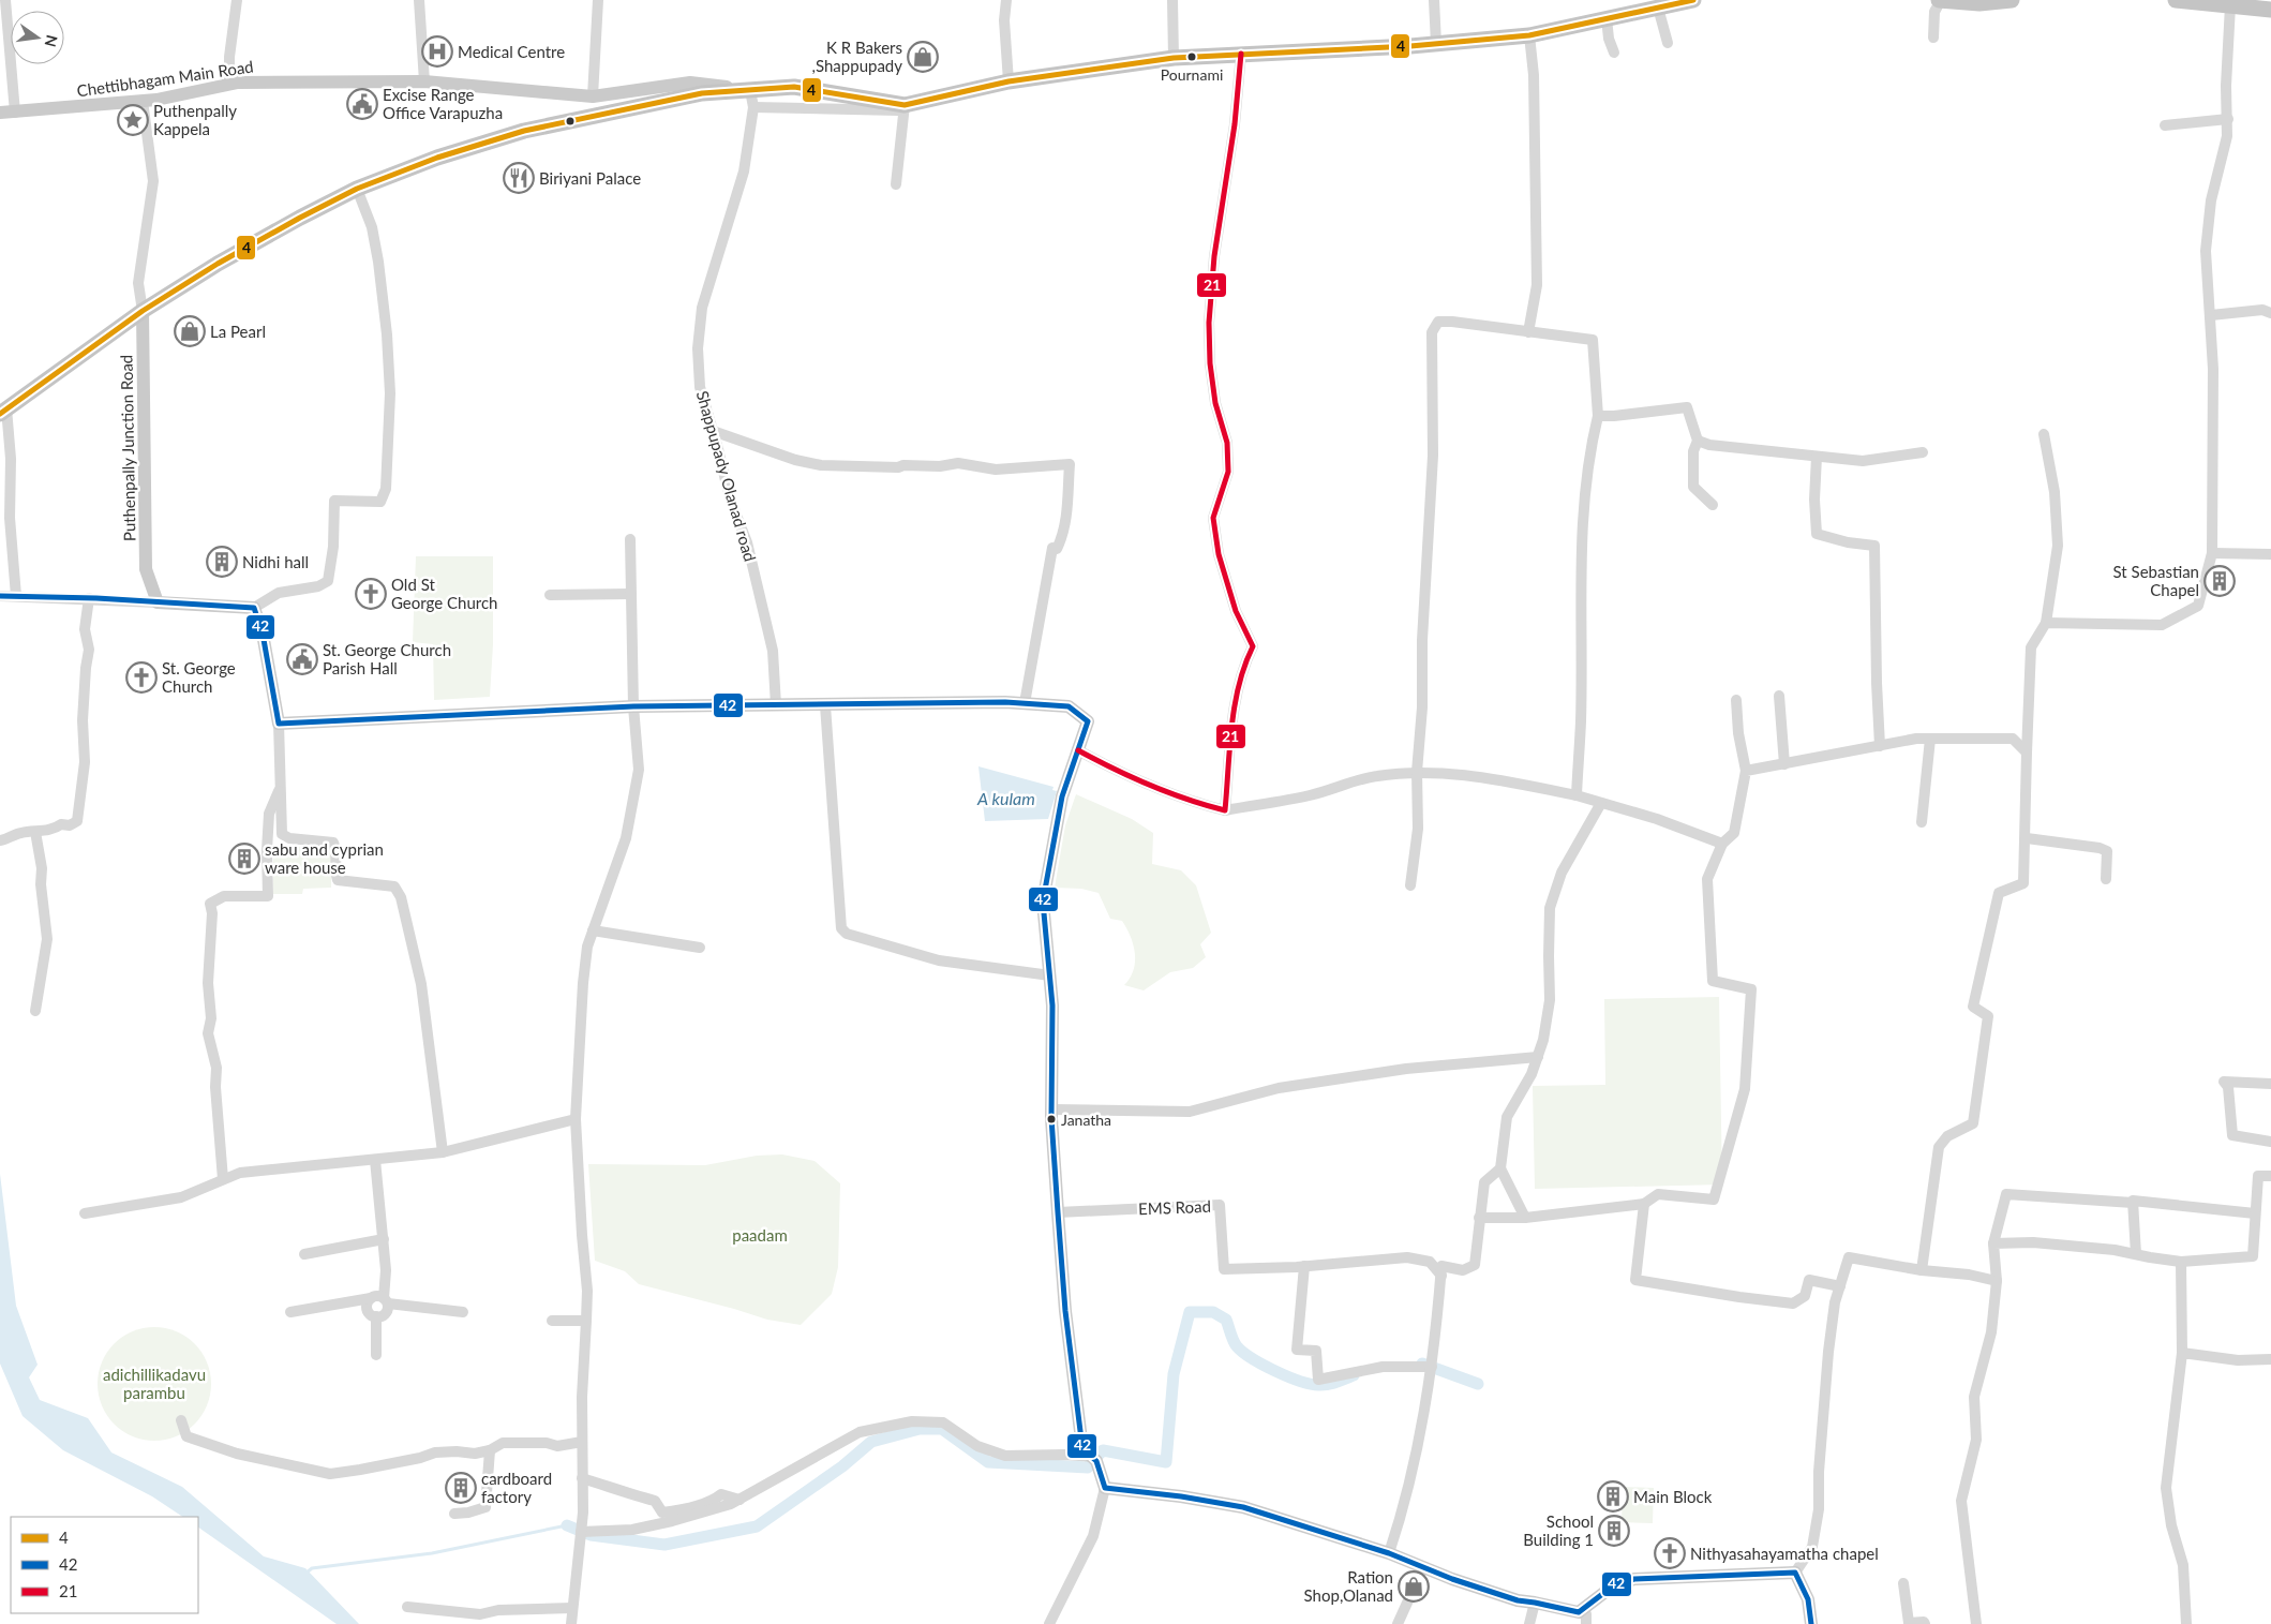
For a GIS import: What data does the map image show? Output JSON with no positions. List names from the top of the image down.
{
  "streets": {
    "main road": ["Chettibhagam Main Road", "Puthenpally Junction Road"],
    "street": ["Shappupady Olanad road", "EMS Road"]
  },
  "crossings": [
    ["Chettibhagam Main Road", "Puthenpally Junction Road"],
    ["Chettibhagam Main Road", "Shappupady Olanad road"]
  ],
  "water": ["A kulam"],
  "parks": ["paadam", "adichillikadavu parambu"],
  "places": {
    "hospital": ["Medical Centre"],
    "shop": ["K R Bakers ,Shappupady", "La Pearl", "Ration Shop,Olanad"],
    "other": ["Pournami", "Janatha"],
    "public building": ["Excise Range Office Varapuzha", "St. George Church Parish Hall"],
    "place": ["Puthenpally Kappela"],
    "restaurant": ["Biriyani Palace"],
    "building": [
      "Nidhi hall",
      "St Sebastian Chapel",
      "sabu and cyprian ware house",
      "cardboard factory",
      "Main Block",
      "School Building 1"
    ],
    "church": ["Old St George Church", "St. George Church", "Nithyasahayamatha chapel"]
  },
  "lines": ["transit line 4", "transit line 21", "transit line 42"],
  "legend": ["4", "42", "21"],
  "north": "right"
}
